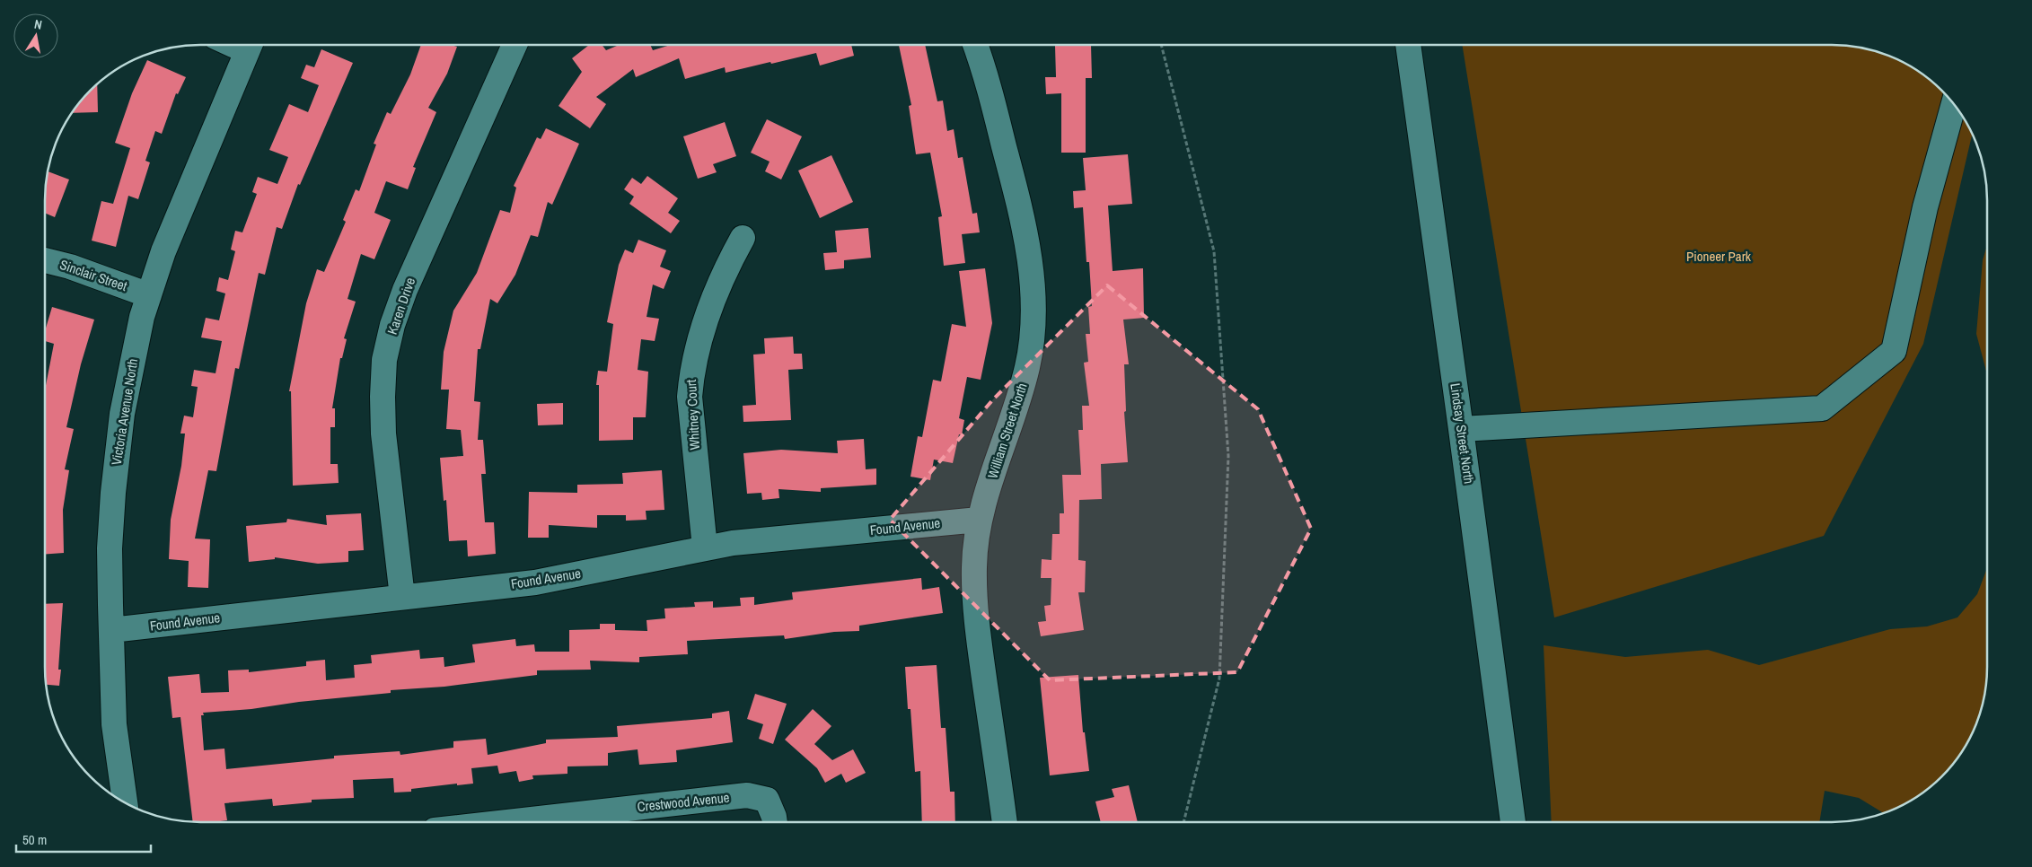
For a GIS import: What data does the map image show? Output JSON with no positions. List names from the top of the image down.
{
  "streets": {
    "street": [
      "Sinclair Street",
      "Karen Drive",
      "Victoria Avenue North",
      "Whitney Court",
      "William Street North",
      "Lindsay Street North",
      "Found Avenue",
      "Crestwood Avenue"
    ]
  },
  "crossings": [
    ["Sinclair Street", "Victoria Avenue North"],
    ["Karen Drive", "Found Avenue"],
    ["Victoria Avenue North", "Found Avenue"],
    ["Whitney Court", "Found Avenue"],
    ["William Street North", "Found Avenue"]
  ],
  "parks": ["Pioneer Park"],
  "scale_bar": "50 m",
  "north": "top"
}
